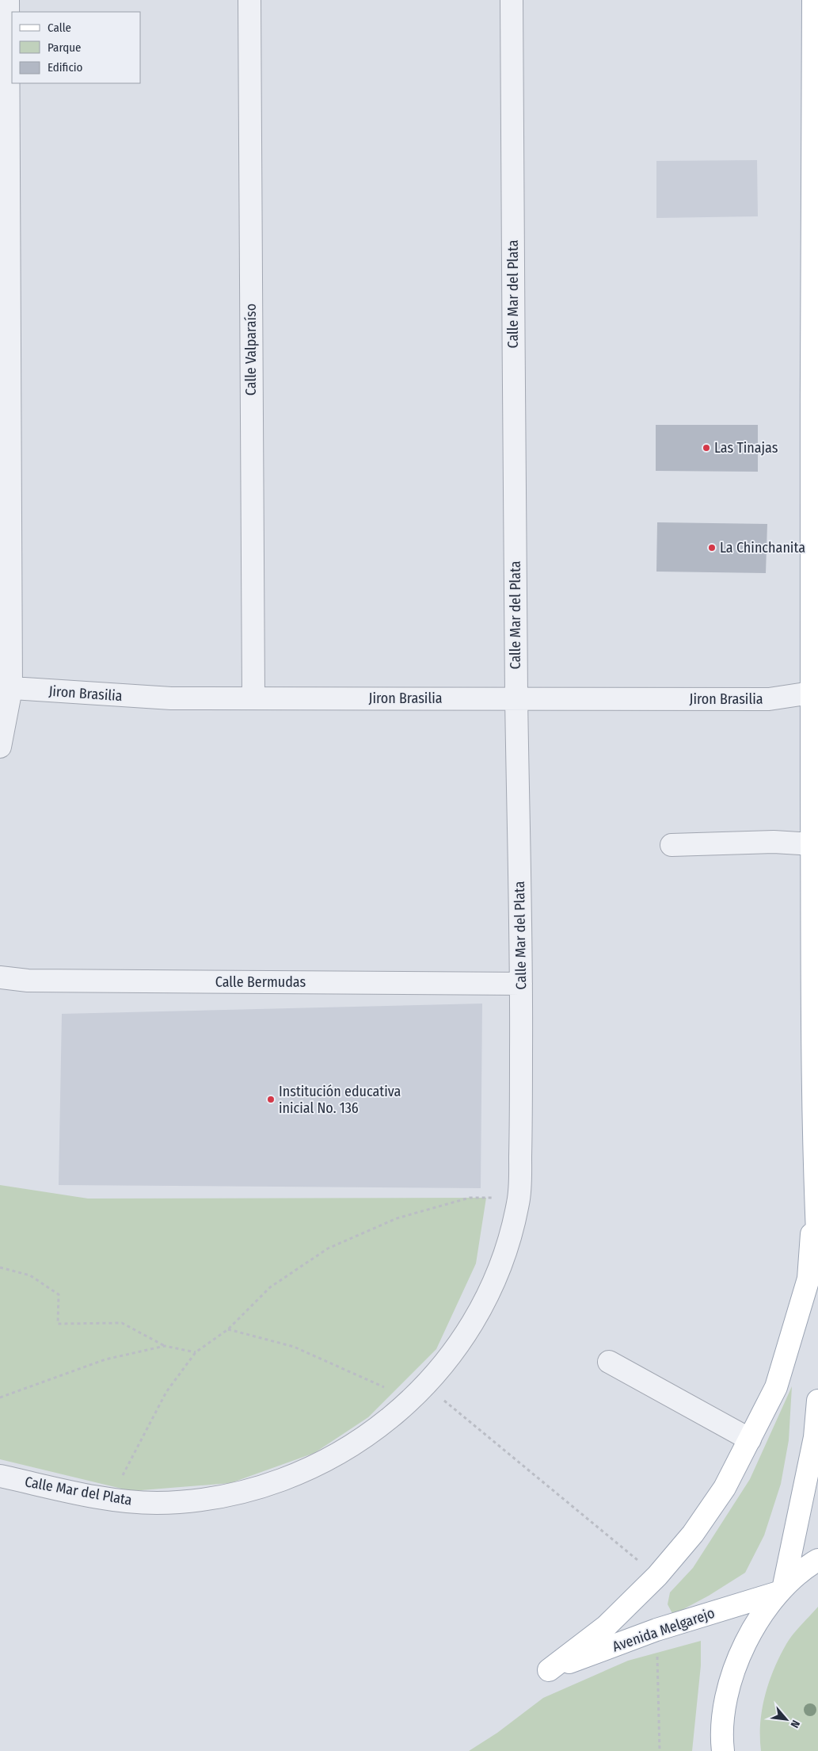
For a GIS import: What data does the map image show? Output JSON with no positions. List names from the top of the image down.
{
  "streets": {
    "main road": ["Avenida Melgarejo"],
    "street": [
      "Calle Mar del Plata",
      "Calle Valparaíso",
      "Jiron Brasilia",
      "Calle Bermudas"
    ]
  },
  "crossings": [
    ["Calle Mar del Plata", "Jiron Brasilia"],
    ["Calle Mar del Plata", "Calle Bermudas"],
    ["Calle Valparaíso", "Jiron Brasilia"]
  ],
  "places": ["Las Tinajas", "La Chinchanita", "Institución educativa inicial No. 136"],
  "legend": ["Calle", "Parque", "Edificio"],
  "north": "bottom right"
}
